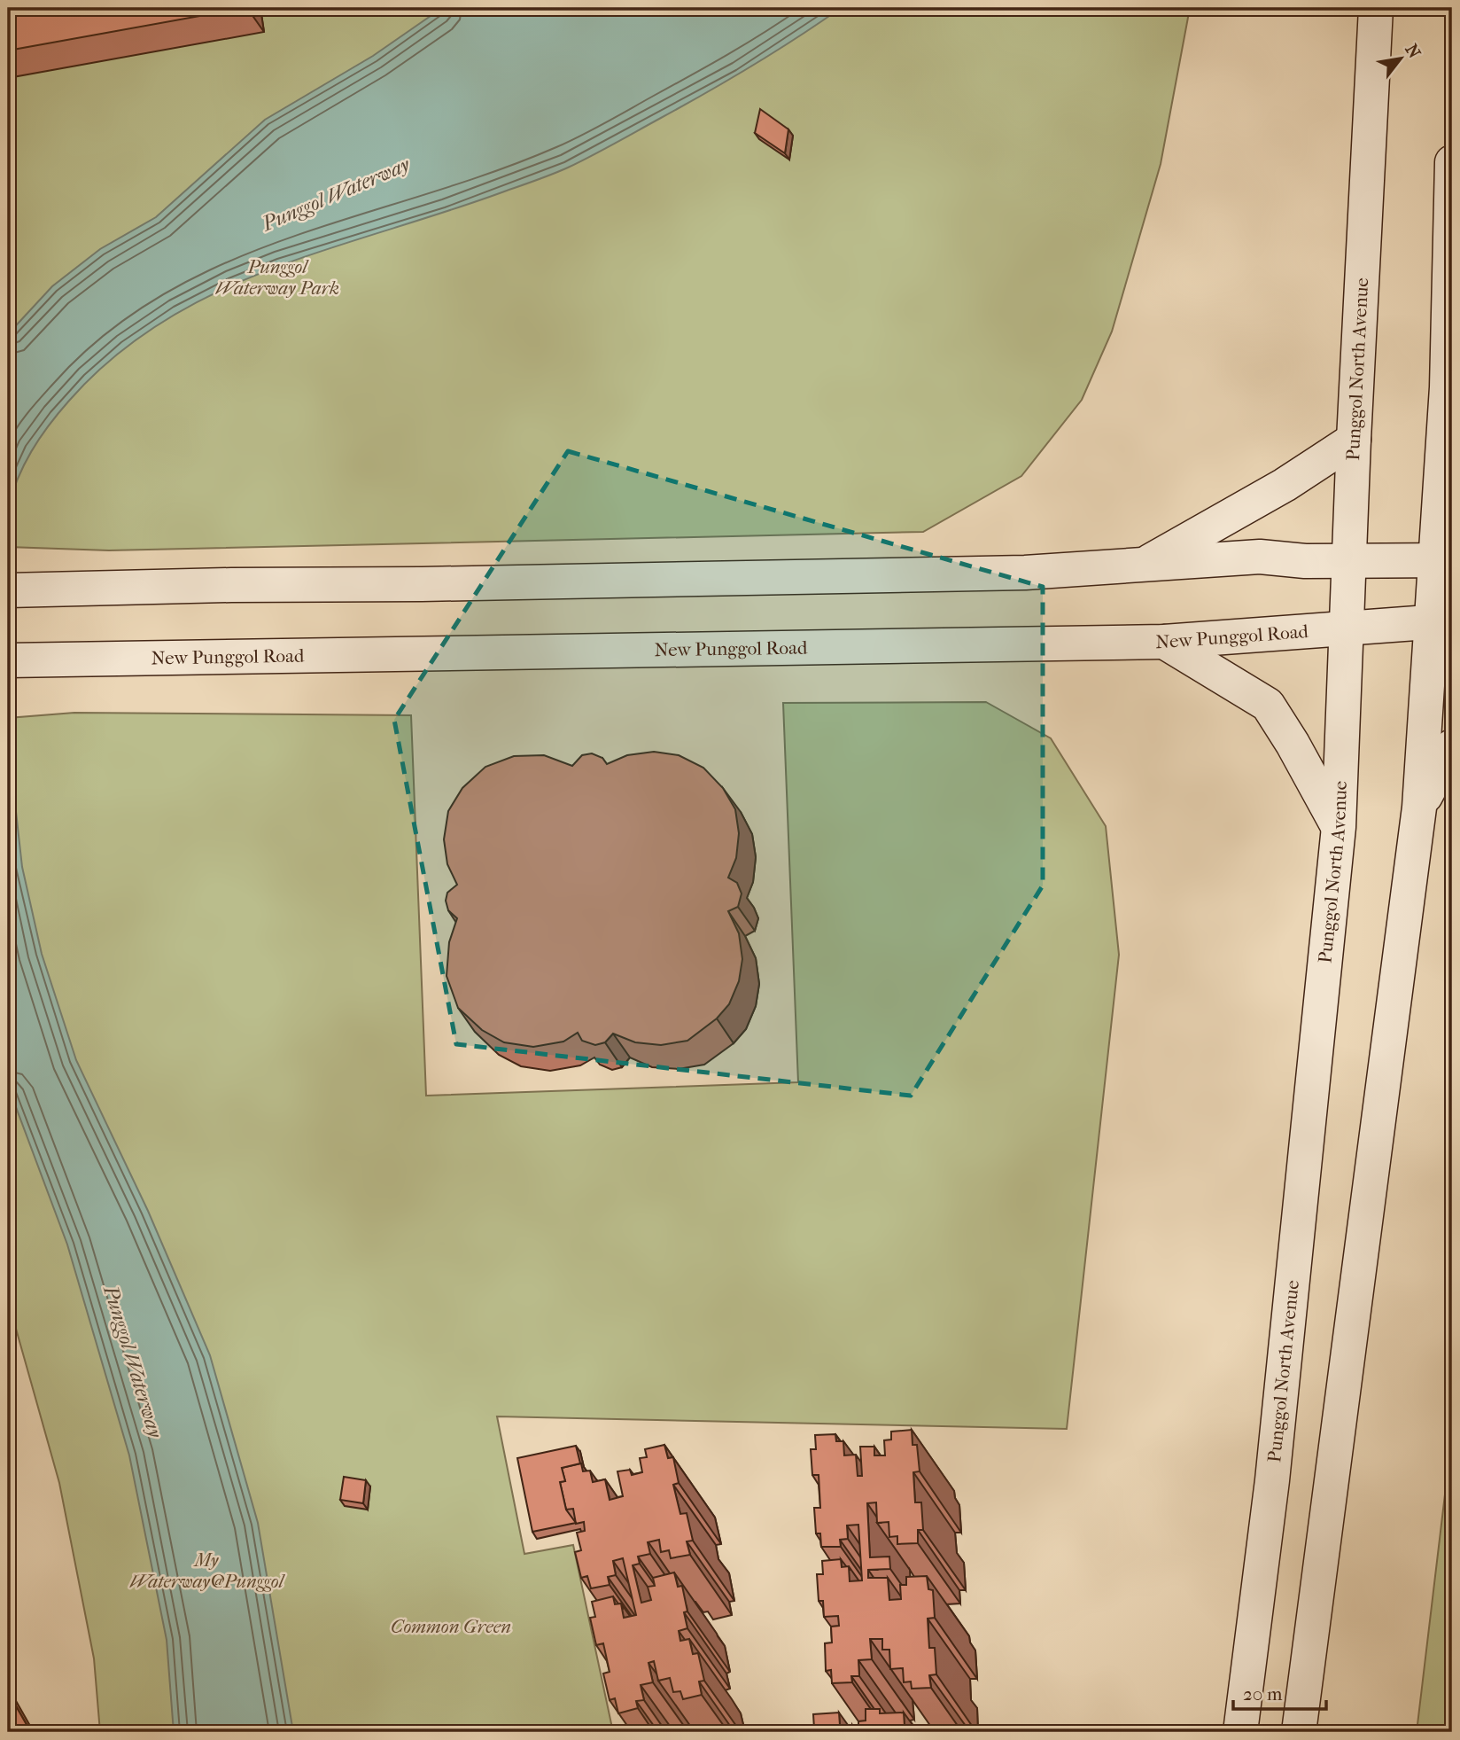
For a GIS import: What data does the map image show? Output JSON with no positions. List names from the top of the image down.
{
  "streets": {
    "main road": ["Punggol North Avenue", "New Punggol Road"]
  },
  "crossings": [
    ["Punggol North Avenue", "New Punggol Road"]
  ],
  "water": ["Punggol Waterway"],
  "parks": ["Punggol Waterway Park", "My Waterway@Punggol", "Common Green"],
  "scale_bar": "20 m",
  "north": "top right"
}
